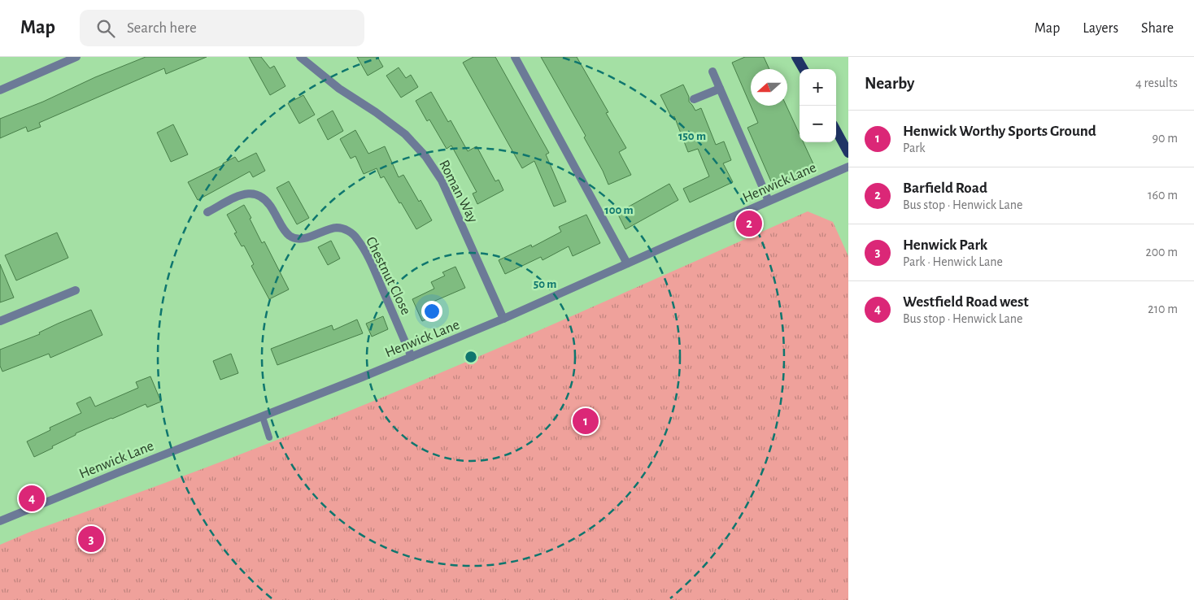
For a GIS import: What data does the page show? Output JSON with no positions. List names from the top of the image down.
{
  "streets": {
    "street": ["Henwick Lane", "Roman Way", "Chestnut Close"]
  },
  "crossings": [
    ["Henwick Lane", "Roman Way"],
    ["Henwick Lane", "Chestnut Close"]
  ],
  "north": "left",
  "page": {
    "header": "Map",
    "search": "Search here",
    "nav": ["Map", "Layers", "Share"],
    "heading": ["Nearby", "4 results"],
    "map_buttons": ["+", "−"],
    "list": [
      {
        "mark": "1",
        "name": "Henwick Worthy Sports Ground",
        "note": "Park",
        "value": "90 m"
      },
      {
        "mark": "2",
        "name": "Barfield Road",
        "note": "Bus stop · Henwick Lane",
        "value": "160 m"
      },
      {
        "mark": "3",
        "name": "Henwick Park",
        "note": "Park · Henwick Lane",
        "value": "200 m"
      },
      {
        "mark": "4",
        "name": "Westfield Road west",
        "note": "Bus stop · Henwick Lane",
        "value": "210 m"
      }
    ],
    "pins": [
      "2",
      "1",
      "4",
      "3"
    ]
  },
  "rings": ["150 m", "100 m", "50 m"]
}
